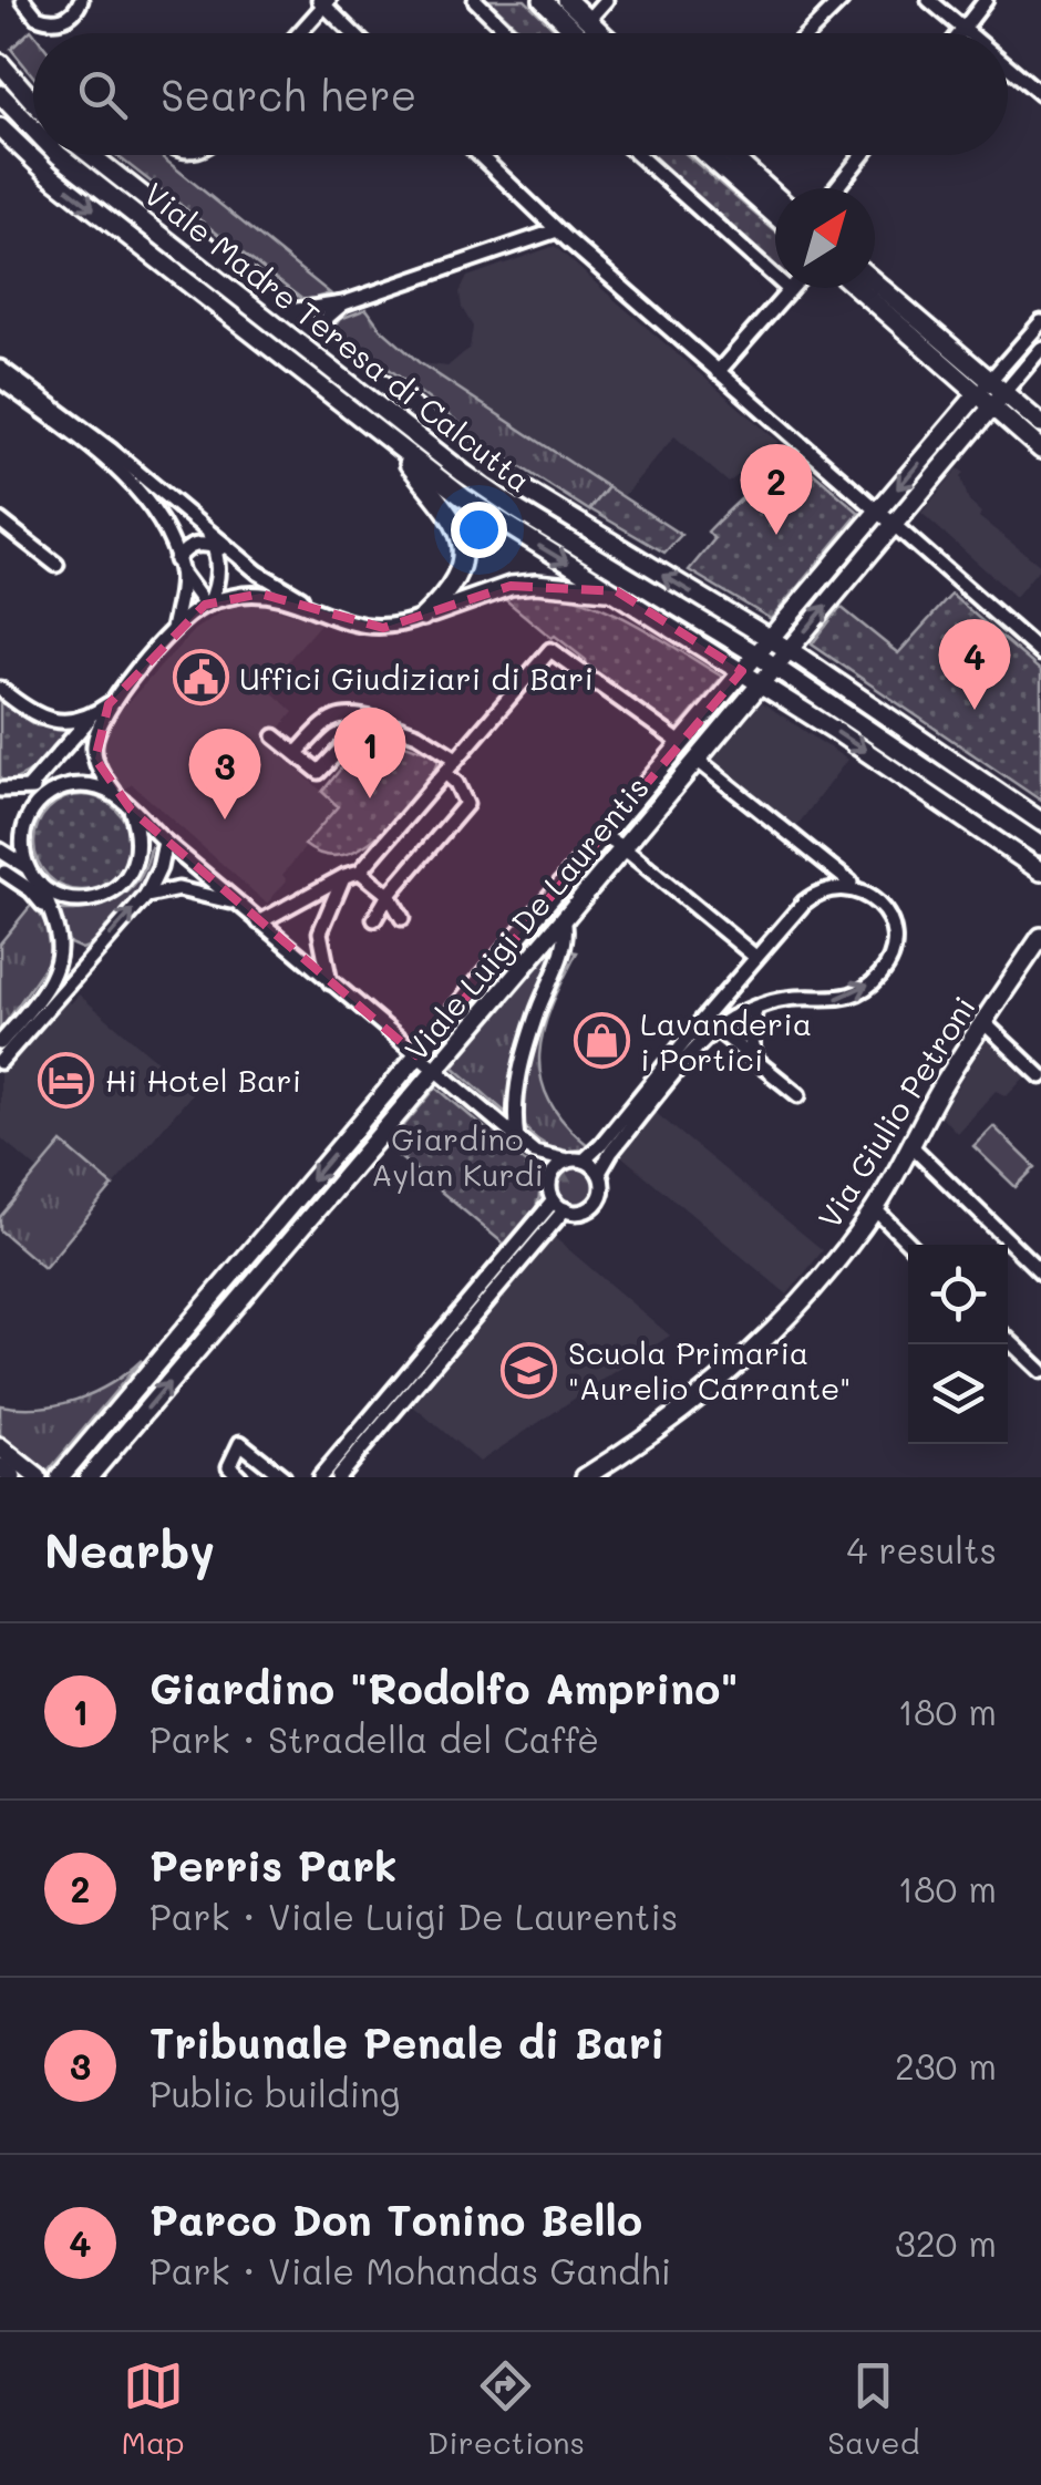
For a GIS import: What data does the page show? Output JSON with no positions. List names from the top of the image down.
{
  "streets": {
    "main road": ["Viale Madre Teresa di Calcutta", "Viale Luigi De Laurentis", "Via Giulio Petroni"]
  },
  "crossings": [
    ["Viale Madre Teresa di Calcutta", "Viale Luigi De Laurentis"]
  ],
  "parks": ["Giardino Aylan Kurdi"],
  "places": {
    "public building": ["Uffici Giudiziari di Bari"],
    "shop": ["Lavanderia i Portici"],
    "hotel": ["Hi Hotel Bari"],
    "school or university": ["Scuola Primaria \"Aurelio Carrante\""]
  },
  "north": "top right",
  "page": {
    "search": "Search here",
    "pins": [
      "2",
      "4",
      "1",
      "3"
    ],
    "heading": ["Nearby", "4 results"],
    "list": [
      {
        "mark": "1",
        "name": "Giardino \"Rodolfo Amprino\"",
        "note": "Park · Stradella del Caffè",
        "value": "180 m"
      },
      {
        "mark": "2",
        "name": "Perris Park",
        "note": "Park · Viale Luigi De Laurentis",
        "value": "180 m"
      },
      {
        "mark": "3",
        "name": "Tribunale Penale di Bari",
        "note": "Public building",
        "value": "230 m"
      },
      {
        "mark": "4",
        "name": "Parco Don Tonino Bello",
        "note": "Park · Viale Mohandas Gandhi",
        "value": "320 m"
      }
    ],
    "nav": ["Map", "Directions", "Saved"]
  }
}
